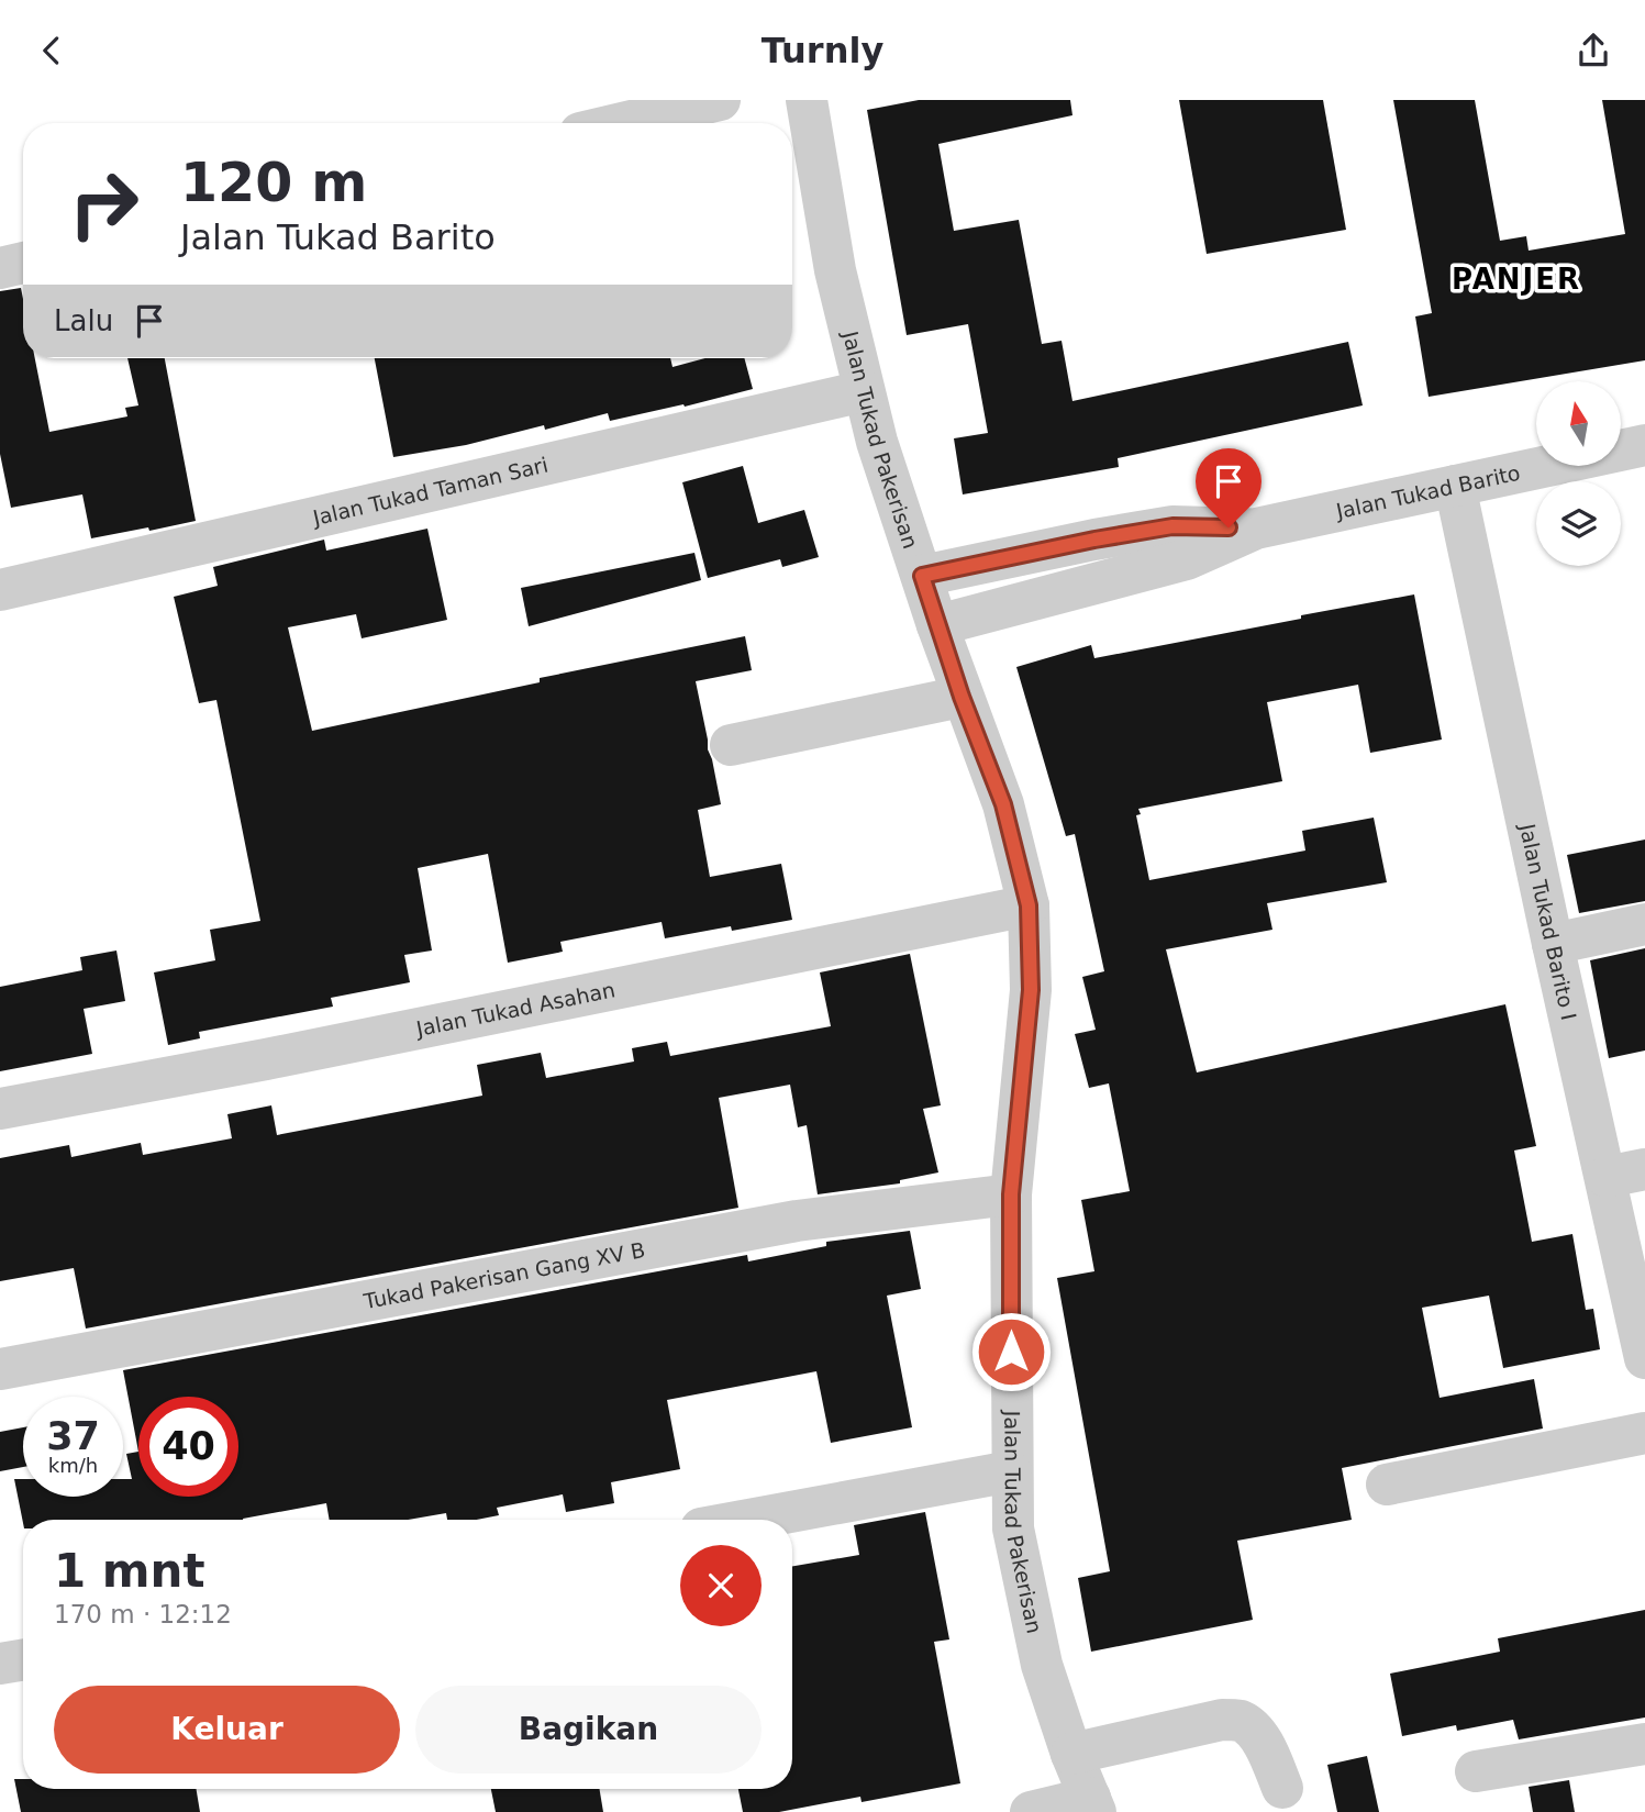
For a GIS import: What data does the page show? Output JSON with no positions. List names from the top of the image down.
{
  "streets": {
    "street": [
      "Jalan Tukad Pakerisan",
      "Jalan Tukad Taman Sari",
      "Jalan Tukad Barito",
      "Jalan Tukad Barito I",
      "Jalan Tukad Asahan",
      "Tukad Pakerisan Gang XV B"
    ]
  },
  "crossings": [
    ["Jalan Tukad Pakerisan", "Jalan Tukad Taman Sari"],
    ["Jalan Tukad Pakerisan", "Jalan Tukad Barito"],
    ["Jalan Tukad Pakerisan", "Jalan Tukad Asahan"],
    ["Jalan Tukad Pakerisan", "Tukad Pakerisan Gang XV B"],
    ["Jalan Tukad Barito", "Jalan Tukad Barito I"]
  ],
  "districts": ["PANJER"],
  "north": "top",
  "page": {
    "header": "Turnly",
    "turn": ["120 m", "Jalan Tukad Barito"],
    "then": "Lalu",
    "speed": "37 km/h",
    "limit": "40",
    "heading": ["1 mnt", "170 m · 12:12"],
    "buttons": ["Keluar", "Bagikan"]
  }
}
